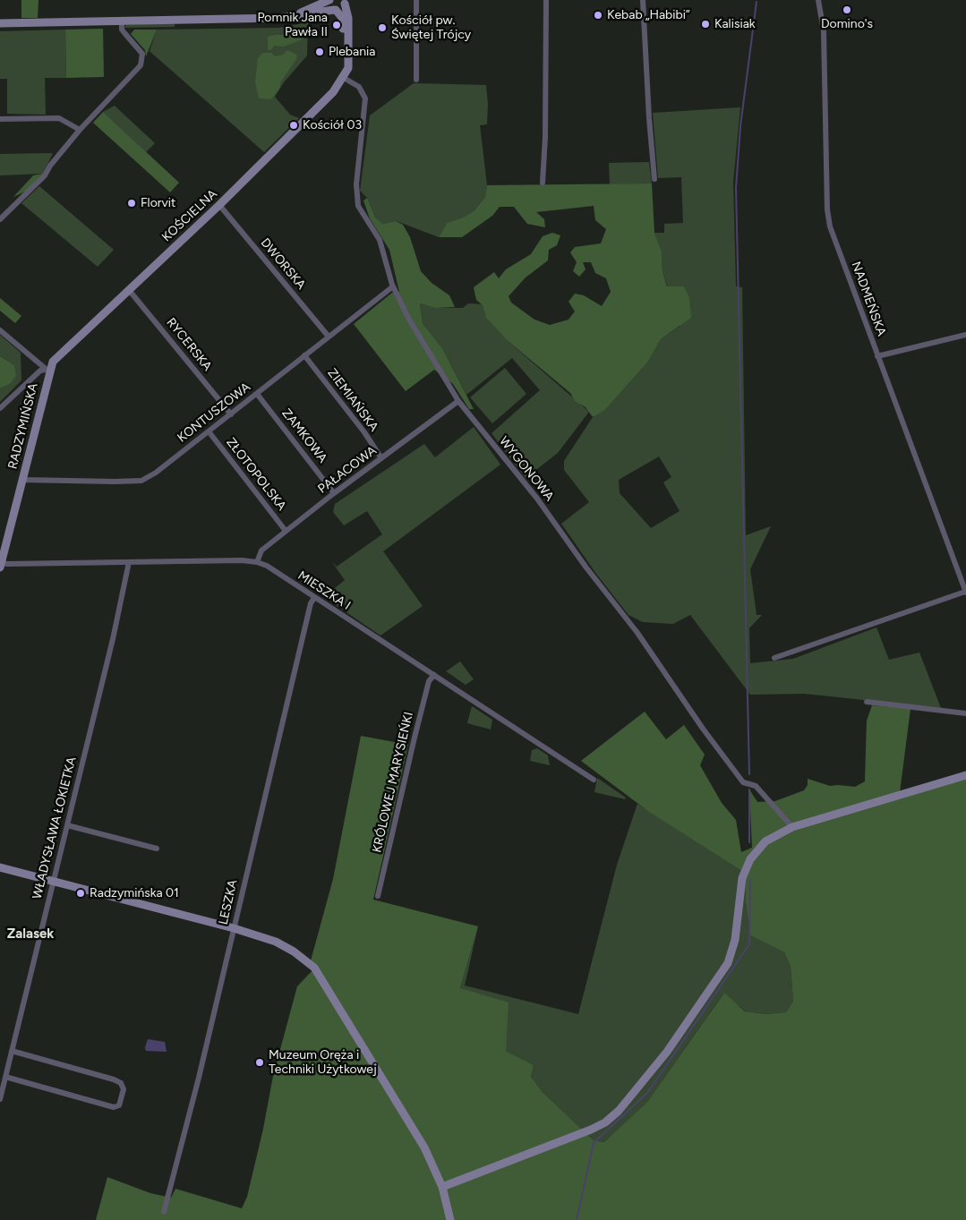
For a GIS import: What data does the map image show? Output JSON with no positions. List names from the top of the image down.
{
  "streets": {
    "street": [
      "KOŚCIELNA",
      "DWORSKA",
      "NADMEŃSKA",
      "RYCERSKA",
      "ZIEMIAŃSKA",
      "KONTUSZOWA",
      "RADZYMIŃSKA",
      "ZAMKOWA",
      "WYGONOWA",
      "PAŁACOWA",
      "ZŁOTOPOLSKA",
      "MIESZKA I",
      "KRÓLOWEJ MARYSIEŃKI",
      "WŁADYSŁAWA ŁOKIETKA",
      "LESZKA"
    ]
  },
  "crossings": [
    ["KOŚCIELNA", "DWORSKA"],
    ["KOŚCIELNA", "RYCERSKA"],
    ["KOŚCIELNA", "RADZYMIŃSKA"],
    ["KOŚCIELNA", "WYGONOWA"],
    ["DWORSKA", "KONTUSZOWA"],
    ["RYCERSKA", "KONTUSZOWA"],
    ["ZIEMIAŃSKA", "KONTUSZOWA"],
    ["ZIEMIAŃSKA", "PAŁACOWA"],
    ["KONTUSZOWA", "RADZYMIŃSKA"],
    ["KONTUSZOWA", "ZAMKOWA"],
    ["KONTUSZOWA", "WYGONOWA"],
    ["KONTUSZOWA", "ZŁOTOPOLSKA"],
    ["RADZYMIŃSKA", "MIESZKA I"],
    ["ZAMKOWA", "PAŁACOWA"],
    ["WYGONOWA", "PAŁACOWA"],
    ["PAŁACOWA", "ZŁOTOPOLSKA"],
    ["PAŁACOWA", "MIESZKA I"],
    ["MIESZKA I", "KRÓLOWEJ MARYSIEŃKI"],
    ["MIESZKA I", "WŁADYSŁAWA ŁOKIETKA"],
    ["MIESZKA I", "LESZKA"]
  ],
  "districts": ["Zalasek"],
  "places": [
    "Domino's",
    "Kebab „Habibi”",
    "Kalisiak",
    "Pomnik Jana Pawła II",
    "Kościół pw. Świętej Trójcy",
    "Plebania",
    "Kościół 03",
    "Florvit",
    "Radzymińska 01",
    "Muzeum Oręża i Techniki Użytkowej"
  ]
}
